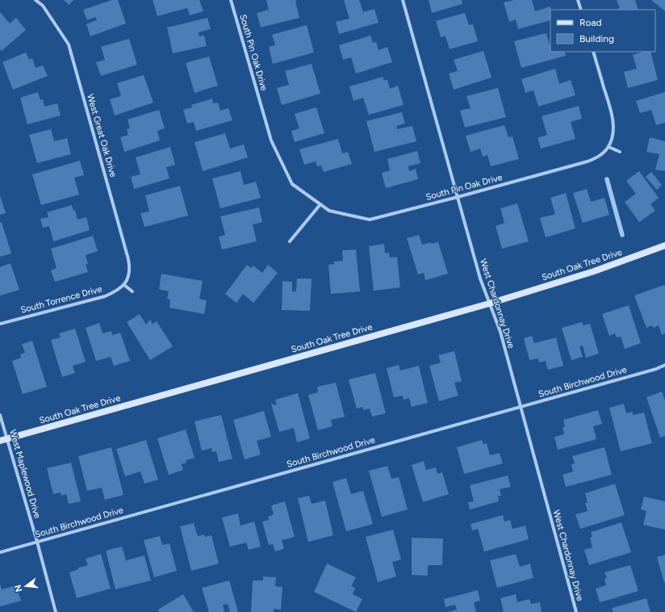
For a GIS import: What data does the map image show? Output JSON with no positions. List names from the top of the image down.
{
  "streets": {
    "street": [
      "South Pin Oak Drive",
      "West Great Oak Drive",
      "South Oak Tree Drive",
      "South Torrence Drive",
      "West Chardonnay Drive",
      "South Birchwood Drive",
      "West Maplewood Drive"
    ]
  },
  "crossings": [
    ["South Pin Oak Drive", "West Chardonnay Drive"],
    ["West Great Oak Drive", "South Torrence Drive"],
    ["South Oak Tree Drive", "West Chardonnay Drive"],
    ["South Oak Tree Drive", "West Maplewood Drive"],
    ["West Chardonnay Drive", "South Birchwood Drive"],
    ["South Birchwood Drive", "West Maplewood Drive"]
  ],
  "legend": ["Road", "Building"],
  "north": "left"
}
